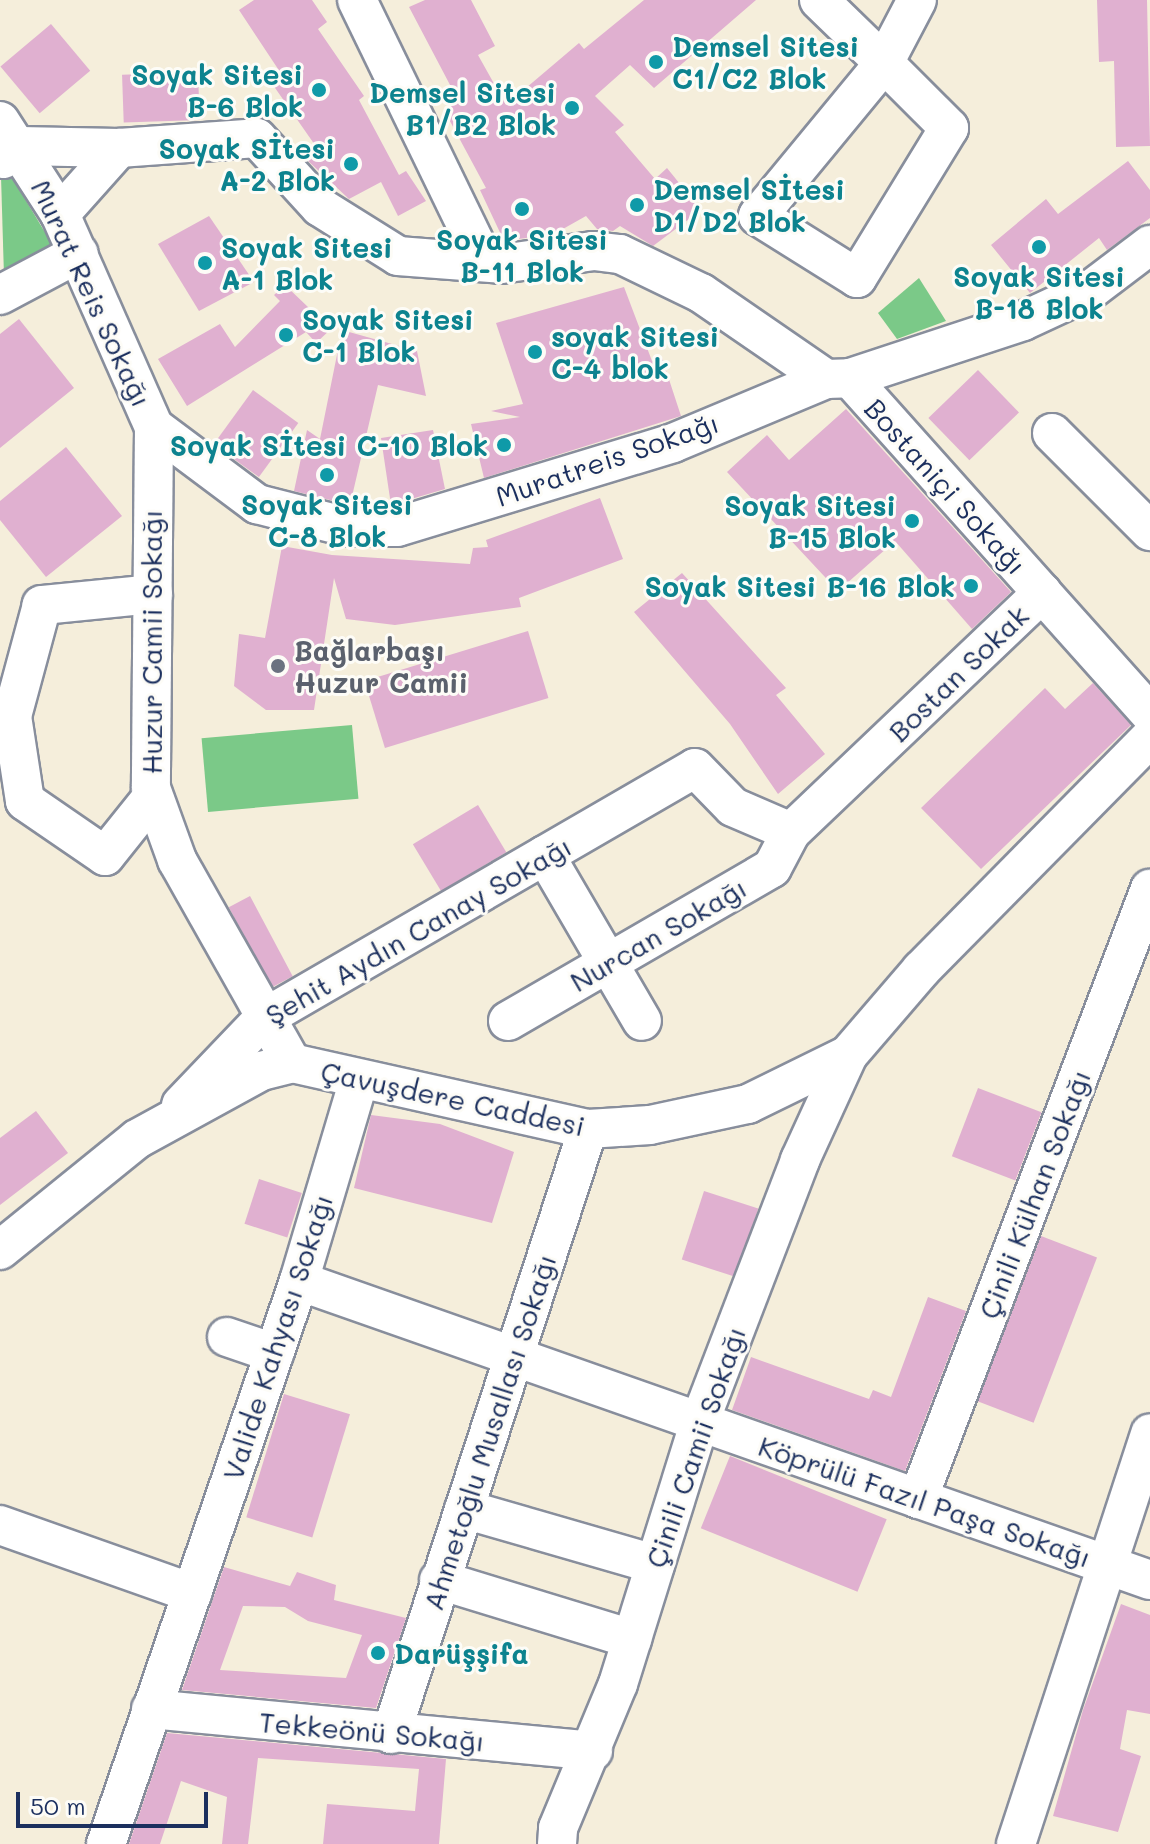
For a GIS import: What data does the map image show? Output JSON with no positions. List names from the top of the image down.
{
  "streets": {
    "street": [
      "Murat Reis Sokağı",
      "Muratreis Sokağı",
      "Bostaniçi Sokağı",
      "Huzur Camii Sokağı",
      "Bostan Sokak",
      "Şehit Aydın Canay Sokağı",
      "Nurcan Sokağı",
      "Çavuşdere Caddesi",
      "Çinili Külhan Sokağı",
      "Valide Kahyası Sokağı",
      "Ahmetoğlu Musallası Sokağı",
      "Çinili Camii Sokağı",
      "Köprülü Fazıl Paşa Sokağı",
      "Tekkeönü Sokağı"
    ]
  },
  "crossings": [
    ["Murat Reis Sokağı", "Muratreis Sokağı"],
    ["Murat Reis Sokağı", "Bostaniçi Sokağı"],
    ["Murat Reis Sokağı", "Huzur Camii Sokağı"],
    ["Muratreis Sokağı", "Bostaniçi Sokağı"],
    ["Muratreis Sokağı", "Huzur Camii Sokağı"],
    ["Bostaniçi Sokağı", "Bostan Sokak"],
    ["Huzur Camii Sokağı", "Şehit Aydın Canay Sokağı"],
    ["Huzur Camii Sokağı", "Çavuşdere Caddesi"],
    ["Bostan Sokak", "Şehit Aydın Canay Sokağı"],
    ["Bostan Sokak", "Nurcan Sokağı"],
    ["Şehit Aydın Canay Sokağı", "Nurcan Sokağı"],
    ["Şehit Aydın Canay Sokağı", "Çavuşdere Caddesi"],
    ["Çavuşdere Caddesi", "Valide Kahyası Sokağı"],
    ["Çavuşdere Caddesi", "Ahmetoğlu Musallası Sokağı"],
    ["Çavuşdere Caddesi", "Çinili Camii Sokağı"],
    ["Çinili Külhan Sokağı", "Köprülü Fazıl Paşa Sokağı"],
    ["Valide Kahyası Sokağı", "Köprülü Fazıl Paşa Sokağı"],
    ["Valide Kahyası Sokağı", "Tekkeönü Sokağı"],
    ["Ahmetoğlu Musallası Sokağı", "Köprülü Fazıl Paşa Sokağı"],
    ["Ahmetoğlu Musallası Sokağı", "Tekkeönü Sokağı"],
    ["Çinili Camii Sokağı", "Köprülü Fazıl Paşa Sokağı"],
    ["Çinili Camii Sokağı", "Tekkeönü Sokağı"]
  ],
  "places": [
    "Demsel Sitesi C1/C2 Blok",
    "Soyak Sitesi B-6 Blok",
    "Demsel Sitesi B1/B2 Blok",
    "Soyak Sİtesi A-2 Blok",
    "Demsel Sİtesi D1/D2 Blok",
    "Soyak Sitesi B-11 Blok",
    "Soyak Sitesi B-18 Blok",
    "Soyak Sitesi A-1 Blok",
    "Soyak Sitesi C-1 Blok",
    "soyak Sitesi C-4 blok",
    "Soyak Sİtesi C-10 Blok",
    "Soyak Sitesi C-8 Blok",
    "Soyak Sitesi B-15 Blok",
    "Soyak Sitesi B-16 Blok",
    "Bağlarbaşı Huzur Camii",
    "Darüşşifa"
  ],
  "scale_bar": "50 m"
}
